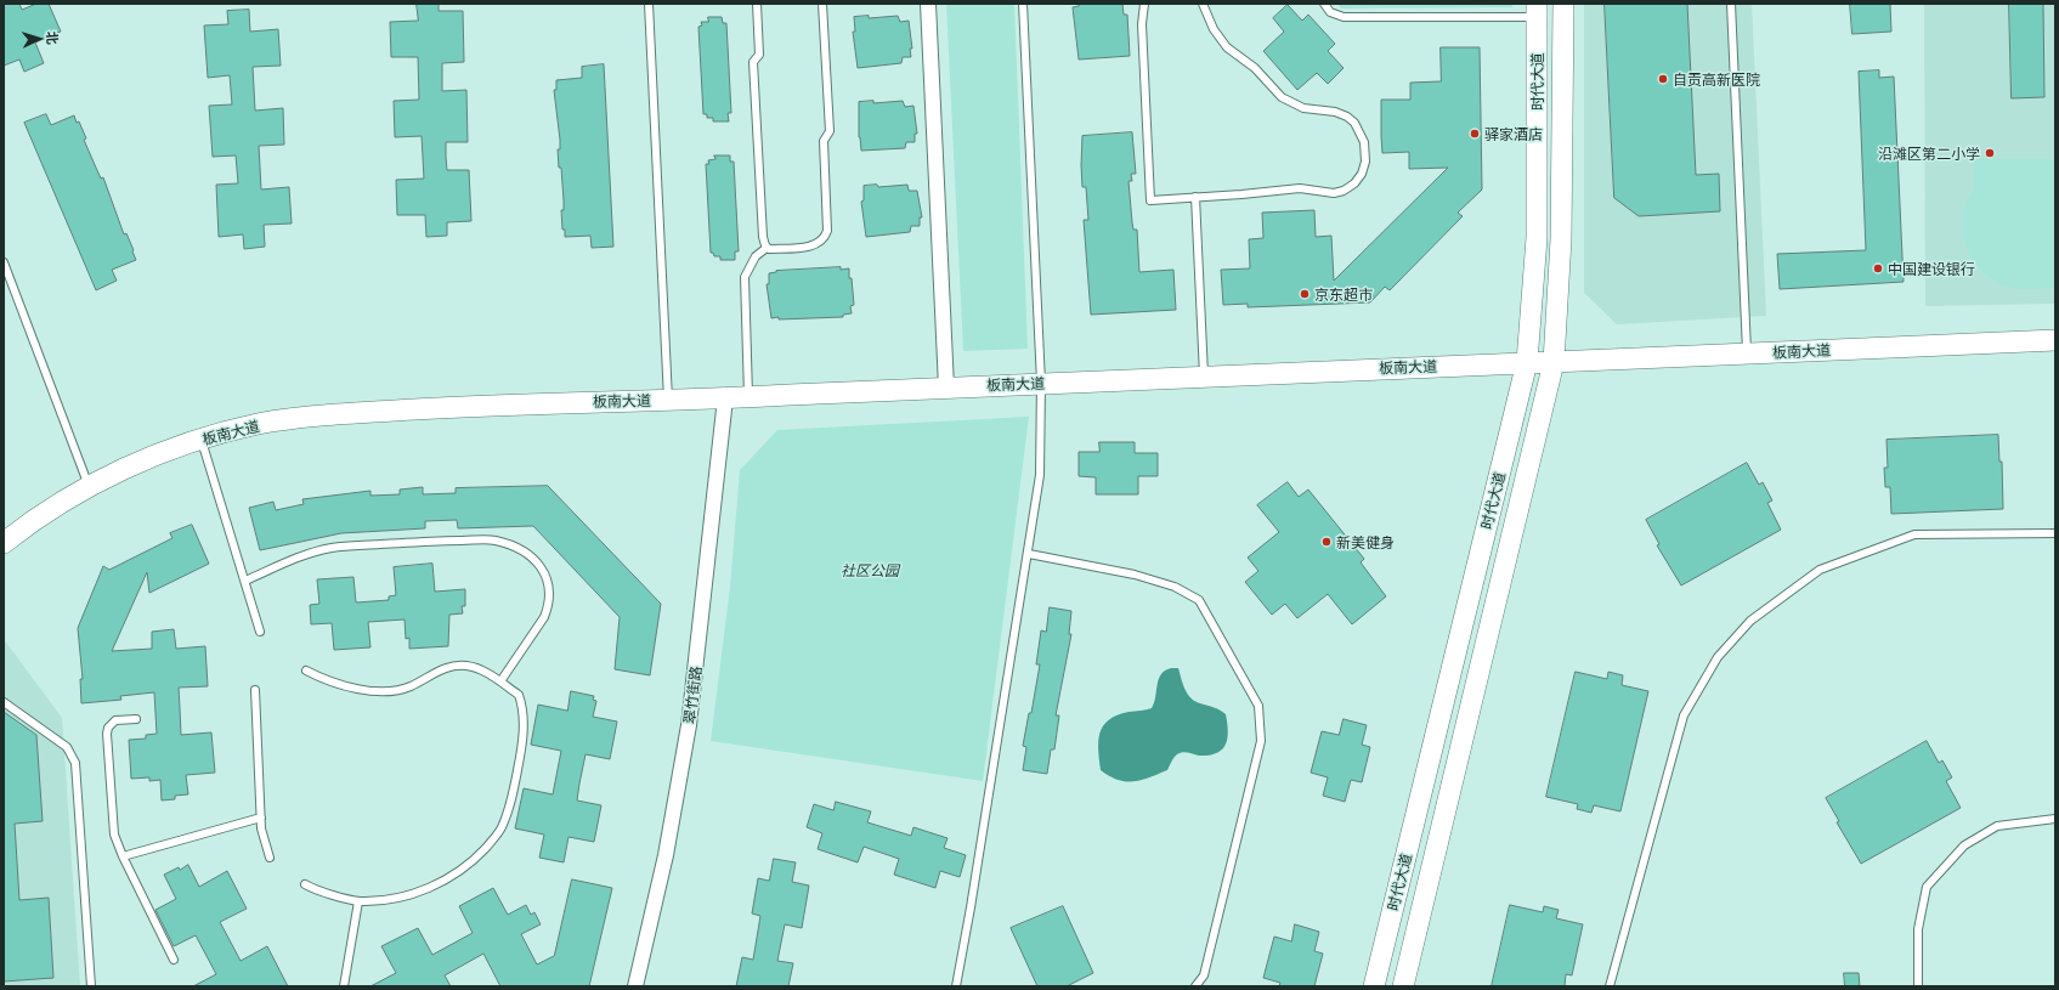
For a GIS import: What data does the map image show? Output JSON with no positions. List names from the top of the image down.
{
  "streets": {
    "main road": ["时代大道", "板南大道"],
    "street": ["翠竹街路"]
  },
  "crossings": [
    ["时代大道", "板南大道"],
    ["板南大道", "翠竹街路"]
  ],
  "parks": ["社区公园"],
  "places": [
    "自贡高新医院",
    "驿家酒店",
    "沿滩区第二小学",
    "中国建设银行",
    "京东超市",
    "新美健身"
  ],
  "north": "right"
}
